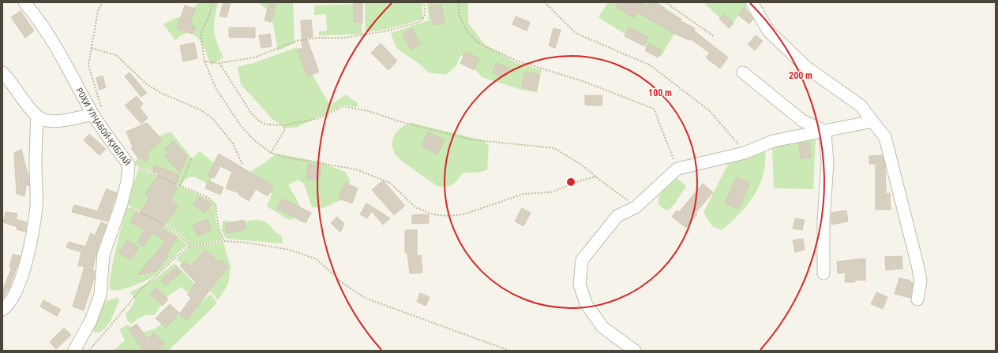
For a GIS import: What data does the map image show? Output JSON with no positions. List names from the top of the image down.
{
  "streets": {
    "street": ["РОҲИ УЛҶАБОЙ-ҚИБЛАӢ"]
  },
  "rings": ["200 m", "100 m"]
}
